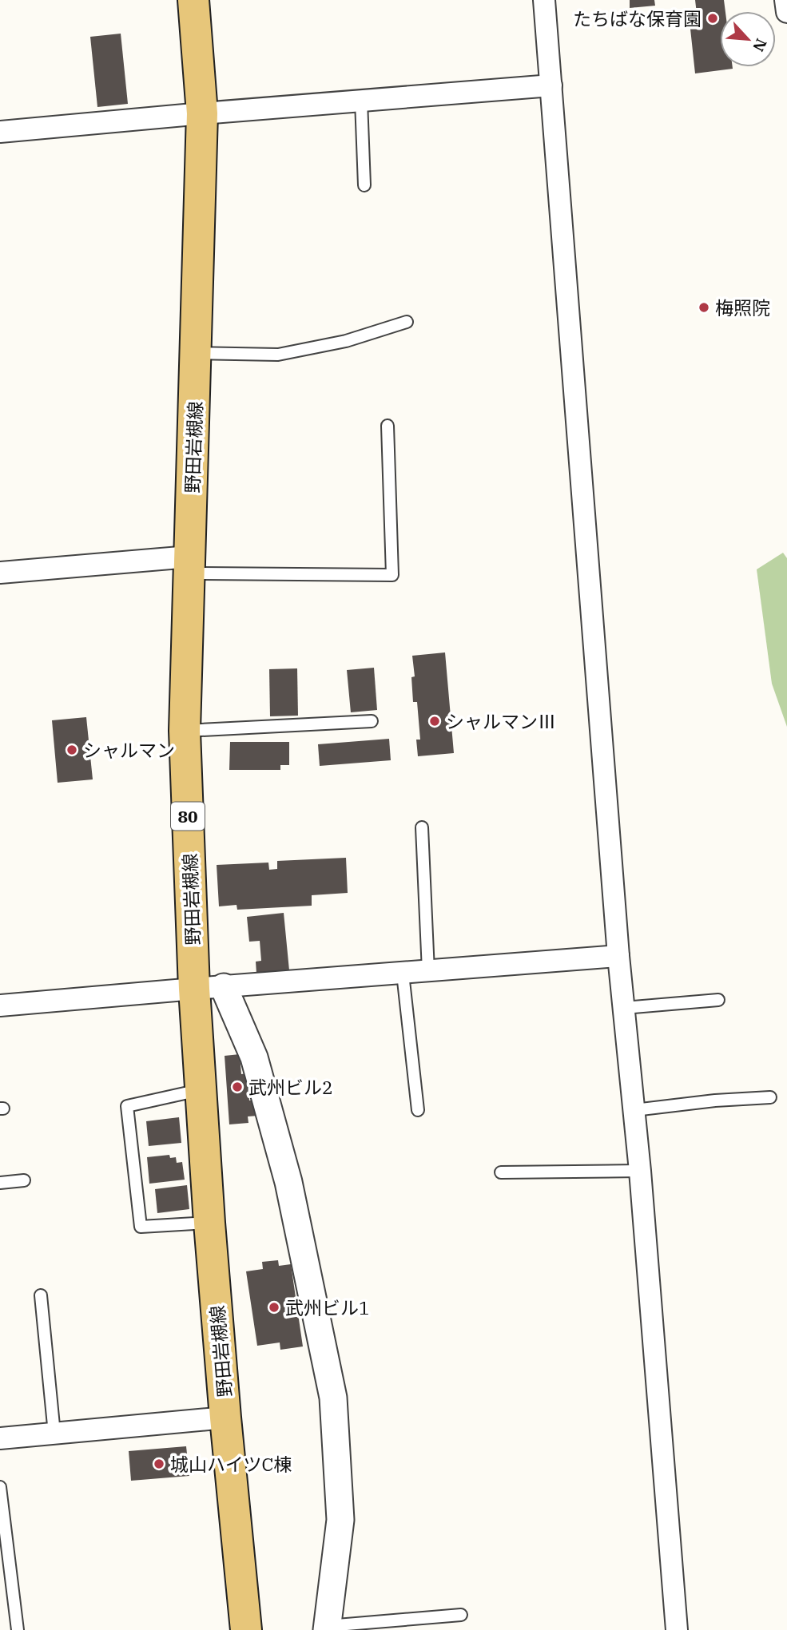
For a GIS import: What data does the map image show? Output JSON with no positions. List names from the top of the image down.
{
  "streets": {
    "main road": ["野田岩槻線", "80"]
  },
  "places": [
    "たちばな保育園",
    "梅照院",
    "シャルマンⅢ",
    "シャルマン",
    "武州ビル2",
    "武州ビル1",
    "城山ハイツC棟"
  ],
  "north": "bottom right"
}
